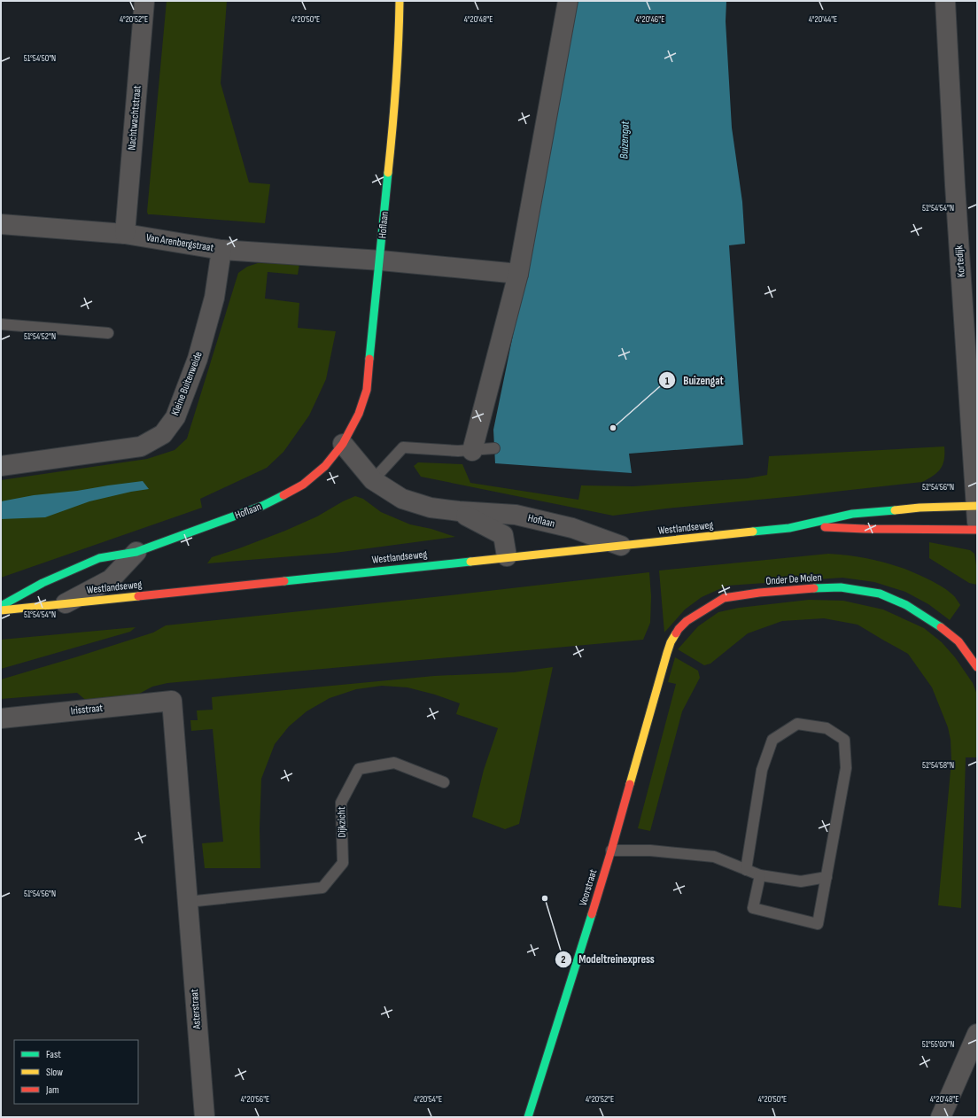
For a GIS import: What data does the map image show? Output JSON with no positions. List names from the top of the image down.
{
  "streets": {
    "street": [
      "Nachtwachtstraat",
      "Hoflaan",
      "Van Arenbergstraat",
      "Kortedijk",
      "Kleine Buitenweide",
      "Westlandseweg",
      "Onder De Molen",
      "Irisstraat",
      "Voorstraat",
      "Asterstraat"
    ],
    "lane": ["Dijkzicht"]
  },
  "crossings": [
    ["Nachtwachtstraat", "Van Arenbergstraat"],
    ["Hoflaan", "Van Arenbergstraat"],
    ["Hoflaan", "Westlandseweg"],
    ["Van Arenbergstraat", "Kleine Buitenweide"],
    ["Kortedijk", "Westlandseweg"],
    ["Onder De Molen", "Voorstraat"],
    ["Irisstraat", "Asterstraat"],
    ["Dijkzicht", "Asterstraat"]
  ],
  "water": ["Buizengat"],
  "places": ["Buizengat", "Modeltreinexpress"],
  "legend": ["Fast", "Slow", "Jam"],
  "coordinates": [
    "4°20'52\"E",
    "4°20'50\"E",
    "4°20'48\"E",
    "4°20'46\"E",
    "4°20'44\"E",
    "51°54'50\"N",
    "51°54'54\"N",
    "51°54'52\"N",
    "51°54'56\"N",
    "51°54'58\"N",
    "51°55'00\"N",
    "4°20'56\"E",
    "4°20'54\"E"
  ]
}
